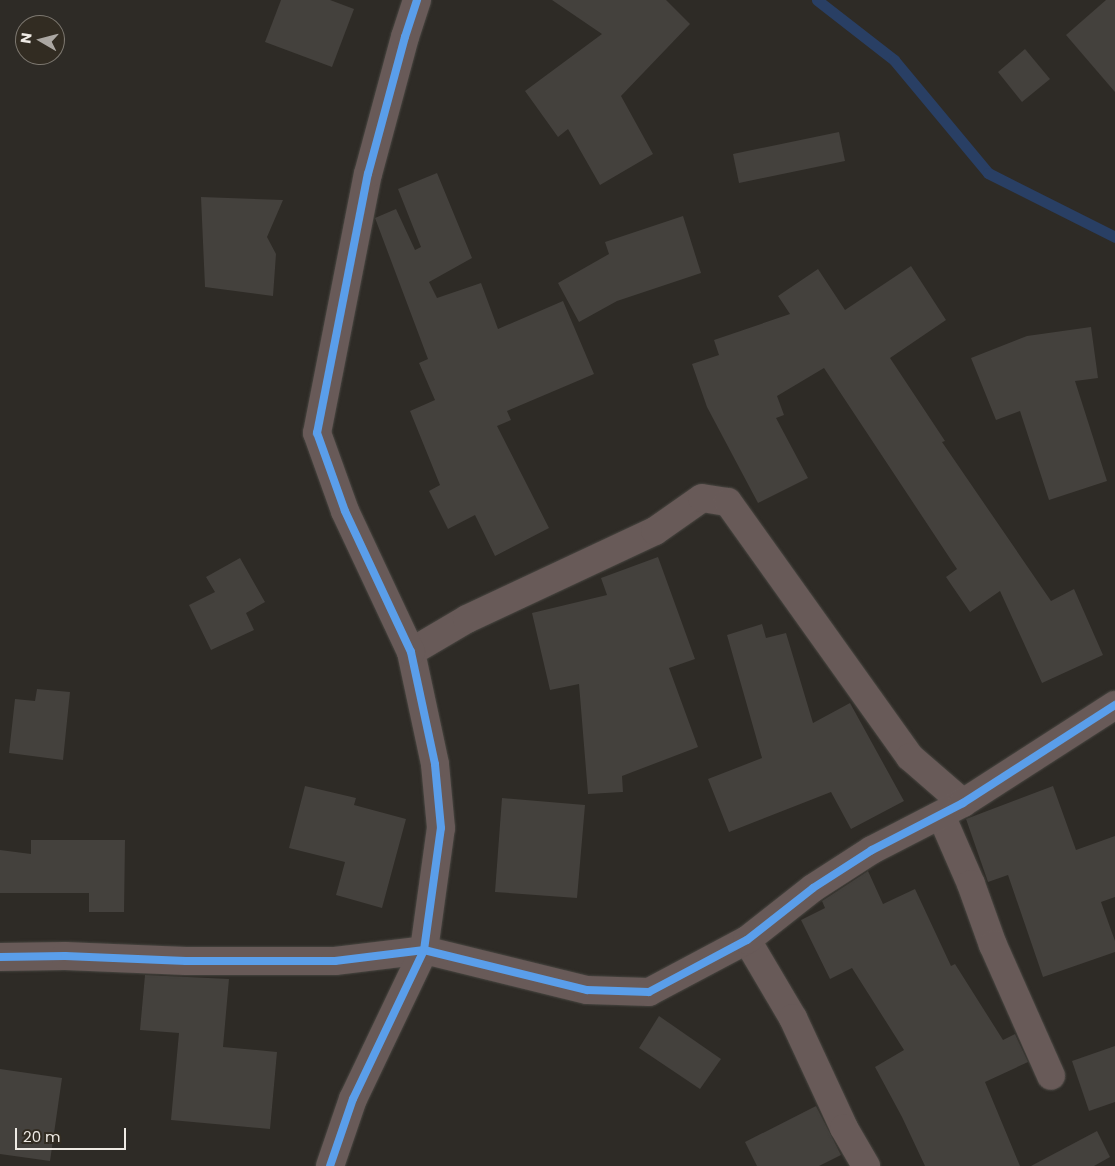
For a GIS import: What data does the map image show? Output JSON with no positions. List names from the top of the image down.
{
  "scale_bar": "20 m",
  "north": "left"
}
